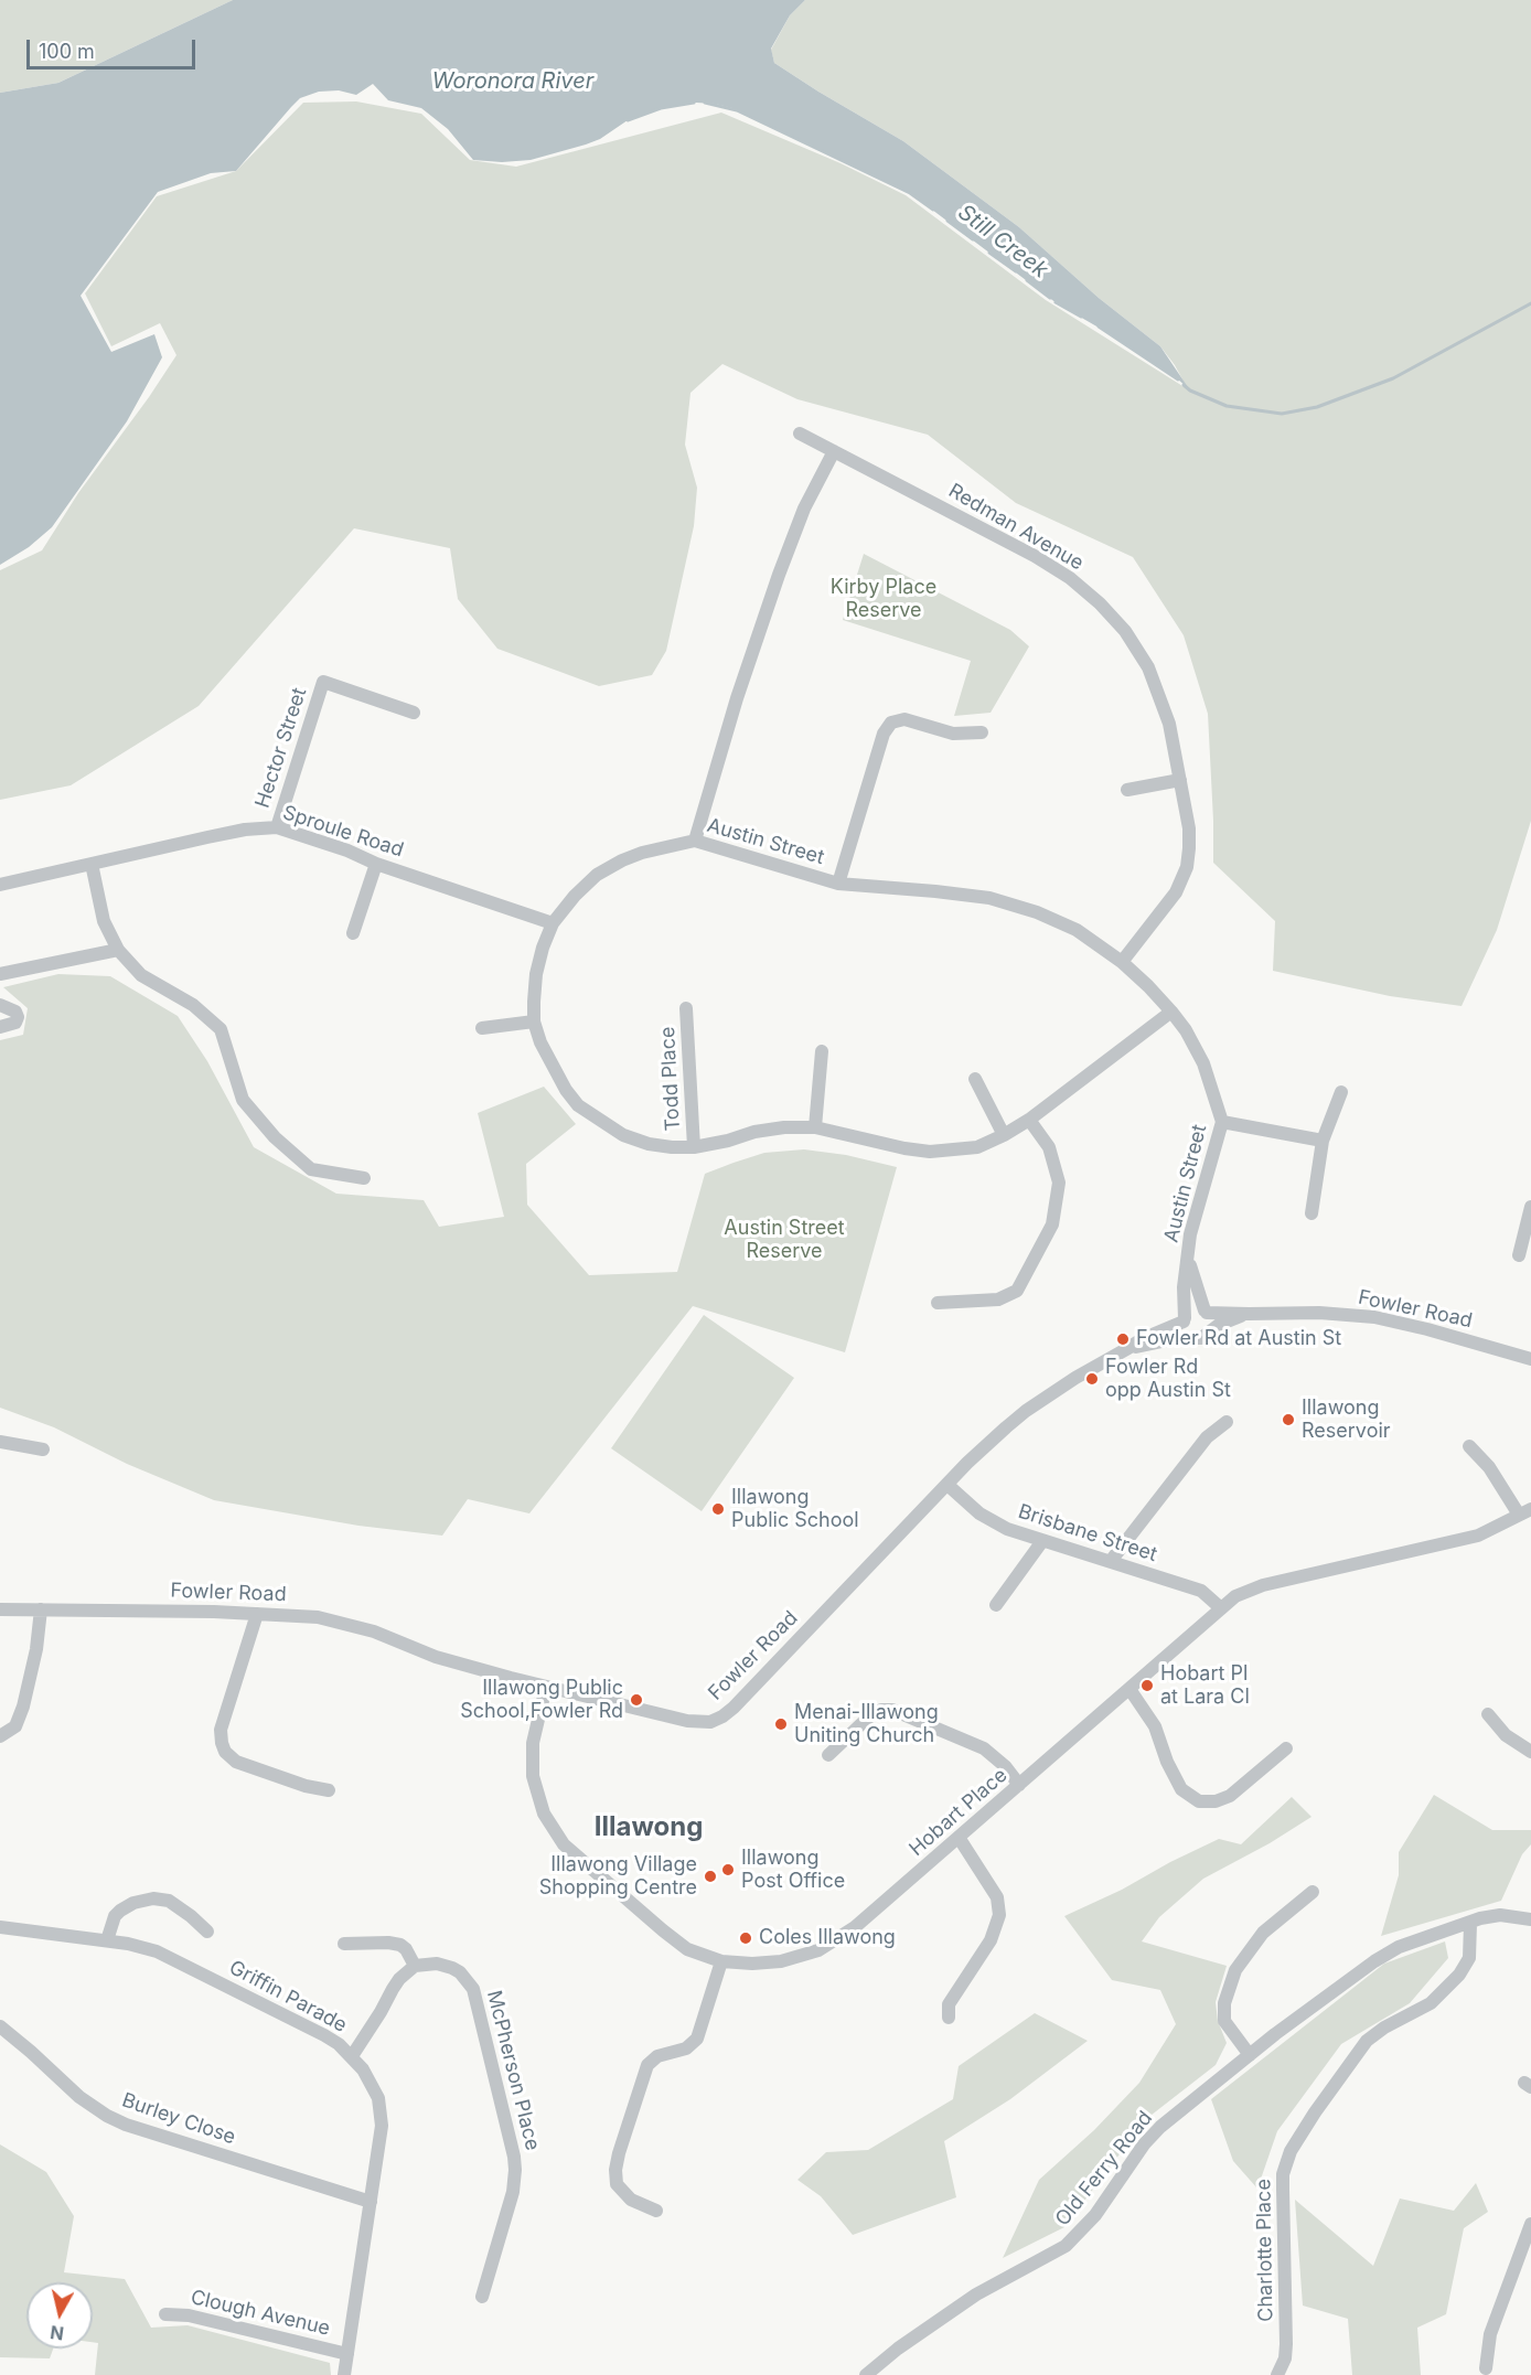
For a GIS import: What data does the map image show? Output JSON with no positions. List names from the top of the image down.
{
  "streets": {
    "street": [
      "Redman Avenue",
      "Hector Street",
      "Sproule Road",
      "Austin Street",
      "Todd Place",
      "Fowler Road",
      "Brisbane Street",
      "Hobart Place",
      "Griffin Parade",
      "McPherson Place",
      "Burley Close",
      "Old Ferry Road",
      "Charlotte Place",
      "Clough Avenue"
    ]
  },
  "crossings": [
    ["Redman Avenue", "Austin Street"],
    ["Hector Street", "Sproule Road"],
    ["Sproule Road", "Austin Street"],
    ["Austin Street", "Todd Place"],
    ["Austin Street", "Fowler Road"],
    ["Fowler Road", "Brisbane Street"],
    ["Fowler Road", "Hobart Place"],
    ["Brisbane Street", "Hobart Place"],
    ["Griffin Parade", "Burley Close"],
    ["Griffin Parade", "Clough Avenue"],
    ["Old Ferry Road", "Charlotte Place"]
  ],
  "districts": ["Illawong"],
  "water": ["Woronora River", "Still Creek"],
  "parks": ["Kirby Place Reserve", "Austin Street Reserve"],
  "places": [
    "Fowler Rd at Austin St",
    "Fowler Rd opp Austin St",
    "Illawong Reservoir",
    "Illawong Public School",
    "Hobart Pl at Lara Cl",
    "Illawong Public School,Fowler Rd",
    "Menai-Illawong Uniting Church",
    "Illawong Post Office",
    "Illawong Village Shopping Centre",
    "Coles Illawong"
  ],
  "scale_bar": "100 m",
  "north": "bottom"
}
